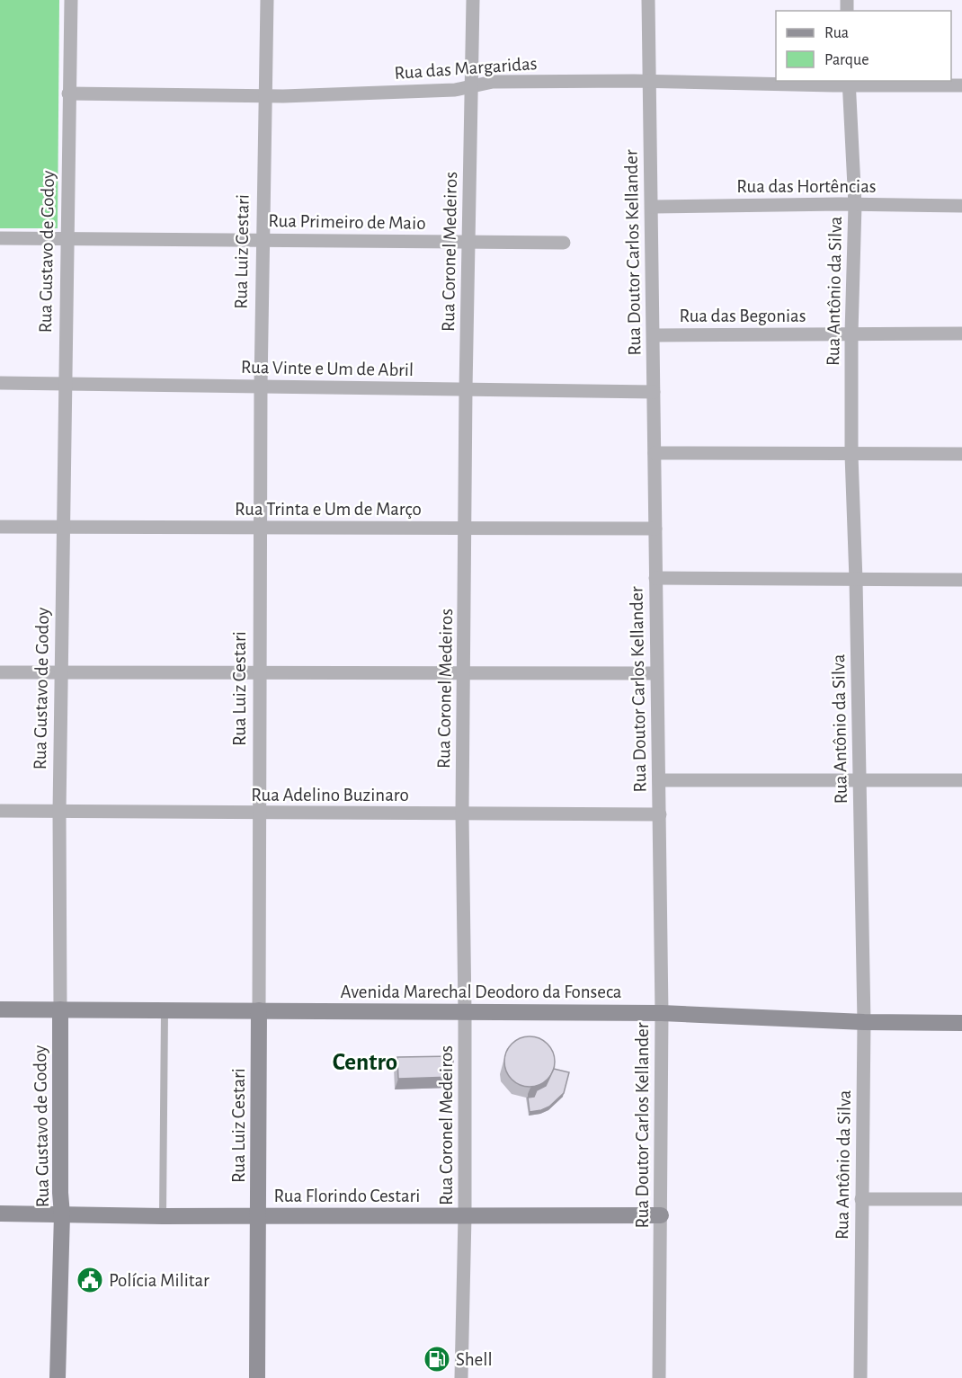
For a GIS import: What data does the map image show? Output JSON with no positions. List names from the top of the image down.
{
  "streets": {
    "street": [
      "Rua das Margaridas",
      "Rua das Hortências",
      "Rua Primeiro de Maio",
      "Rua Gustavo de Godoy",
      "Rua Luiz Cestari",
      "Rua Coronel Medeiros",
      "Rua Doutor Carlos Kellander",
      "Rua Antônio da Silva",
      "Rua das Begonias",
      "Rua Vinte e Um de Abril",
      "Rua Trinta e Um de Março",
      "Rua Adelino Buzinaro",
      "Avenida Marechal Deodoro da Fonseca",
      "Rua Florindo Cestari"
    ]
  },
  "crossings": [
    ["Rua das Margaridas", "Rua Gustavo de Godoy"],
    ["Rua das Margaridas", "Rua Luiz Cestari"],
    ["Rua das Margaridas", "Rua Coronel Medeiros"],
    ["Rua das Margaridas", "Rua Doutor Carlos Kellander"],
    ["Rua das Margaridas", "Rua Antônio da Silva"],
    ["Rua das Hortências", "Rua Doutor Carlos Kellander"],
    ["Rua das Hortências", "Rua Antônio da Silva"],
    ["Rua Primeiro de Maio", "Rua Gustavo de Godoy"],
    ["Rua Primeiro de Maio", "Rua Luiz Cestari"],
    ["Rua Primeiro de Maio", "Rua Coronel Medeiros"],
    ["Rua Gustavo de Godoy", "Rua Vinte e Um de Abril"],
    ["Rua Gustavo de Godoy", "Rua Trinta e Um de Março"],
    ["Rua Gustavo de Godoy", "Rua Adelino Buzinaro"],
    ["Rua Gustavo de Godoy", "Avenida Marechal Deodoro da Fonseca"],
    ["Rua Gustavo de Godoy", "Rua Florindo Cestari"],
    ["Rua Luiz Cestari", "Rua Vinte e Um de Abril"],
    ["Rua Luiz Cestari", "Rua Trinta e Um de Março"],
    ["Rua Luiz Cestari", "Rua Adelino Buzinaro"],
    ["Rua Luiz Cestari", "Avenida Marechal Deodoro da Fonseca"],
    ["Rua Luiz Cestari", "Rua Florindo Cestari"],
    ["Rua Coronel Medeiros", "Rua Vinte e Um de Abril"],
    ["Rua Coronel Medeiros", "Rua Trinta e Um de Março"],
    ["Rua Coronel Medeiros", "Rua Adelino Buzinaro"],
    ["Rua Coronel Medeiros", "Avenida Marechal Deodoro da Fonseca"],
    ["Rua Coronel Medeiros", "Rua Florindo Cestari"],
    ["Rua Doutor Carlos Kellander", "Rua das Begonias"],
    ["Rua Doutor Carlos Kellander", "Rua Vinte e Um de Abril"],
    ["Rua Doutor Carlos Kellander", "Rua Trinta e Um de Março"],
    ["Rua Doutor Carlos Kellander", "Rua Adelino Buzinaro"],
    ["Rua Doutor Carlos Kellander", "Avenida Marechal Deodoro da Fonseca"],
    ["Rua Doutor Carlos Kellander", "Rua Florindo Cestari"],
    ["Rua Antônio da Silva", "Rua das Begonias"],
    ["Rua Antônio da Silva", "Avenida Marechal Deodoro da Fonseca"]
  ],
  "districts": ["Centro"],
  "places": {
    "public building": ["Polícia Militar"],
    "fuel station": ["Shell"]
  },
  "legend": ["Rua", "Parque"]
}
